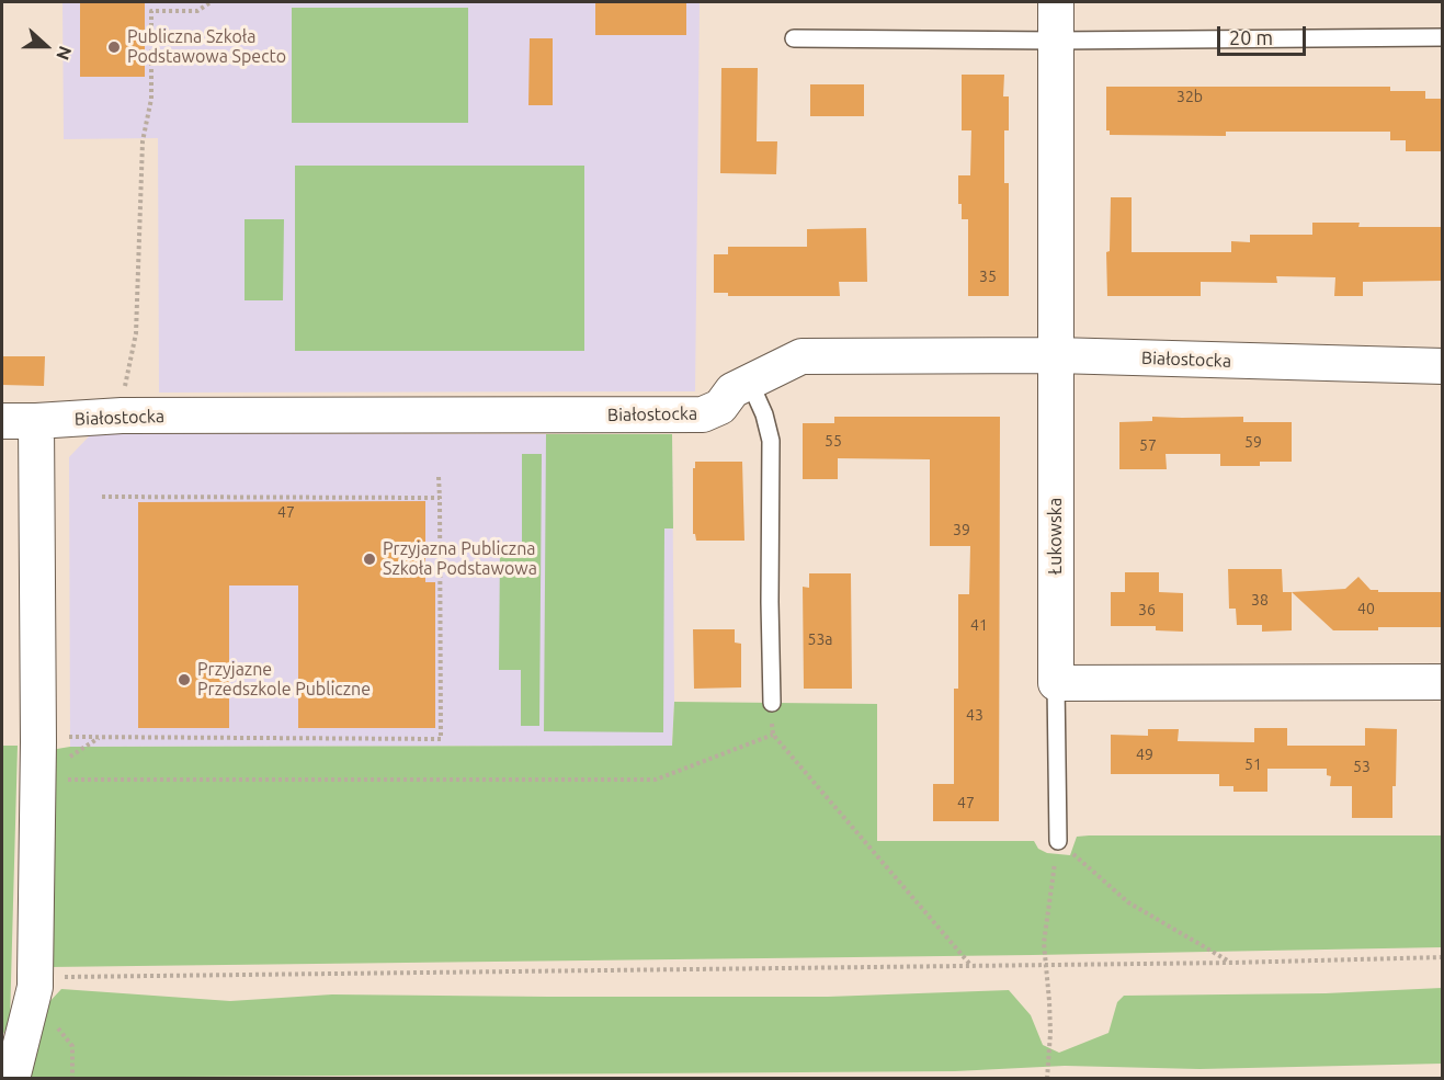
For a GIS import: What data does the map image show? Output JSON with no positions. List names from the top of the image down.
{
  "streets": {
    "street": ["Białostocka", "Łukowska"]
  },
  "crossings": [
    ["Białostocka", "Łukowska"]
  ],
  "places": ["Publiczna Szkoła Podstawowa Specto", "Przyjazna Publiczna Szkoła Podstawowa", "Przyjazne Przedszkole Publiczne"],
  "house_numbers": [
    "32b",
    "35",
    "55",
    "59",
    "57",
    "47",
    "39",
    "38",
    "40",
    "36",
    "41",
    "53a",
    "43",
    "49",
    "51",
    "53",
    "47"
  ],
  "scale_bar": "20 m",
  "north": "right"
}
